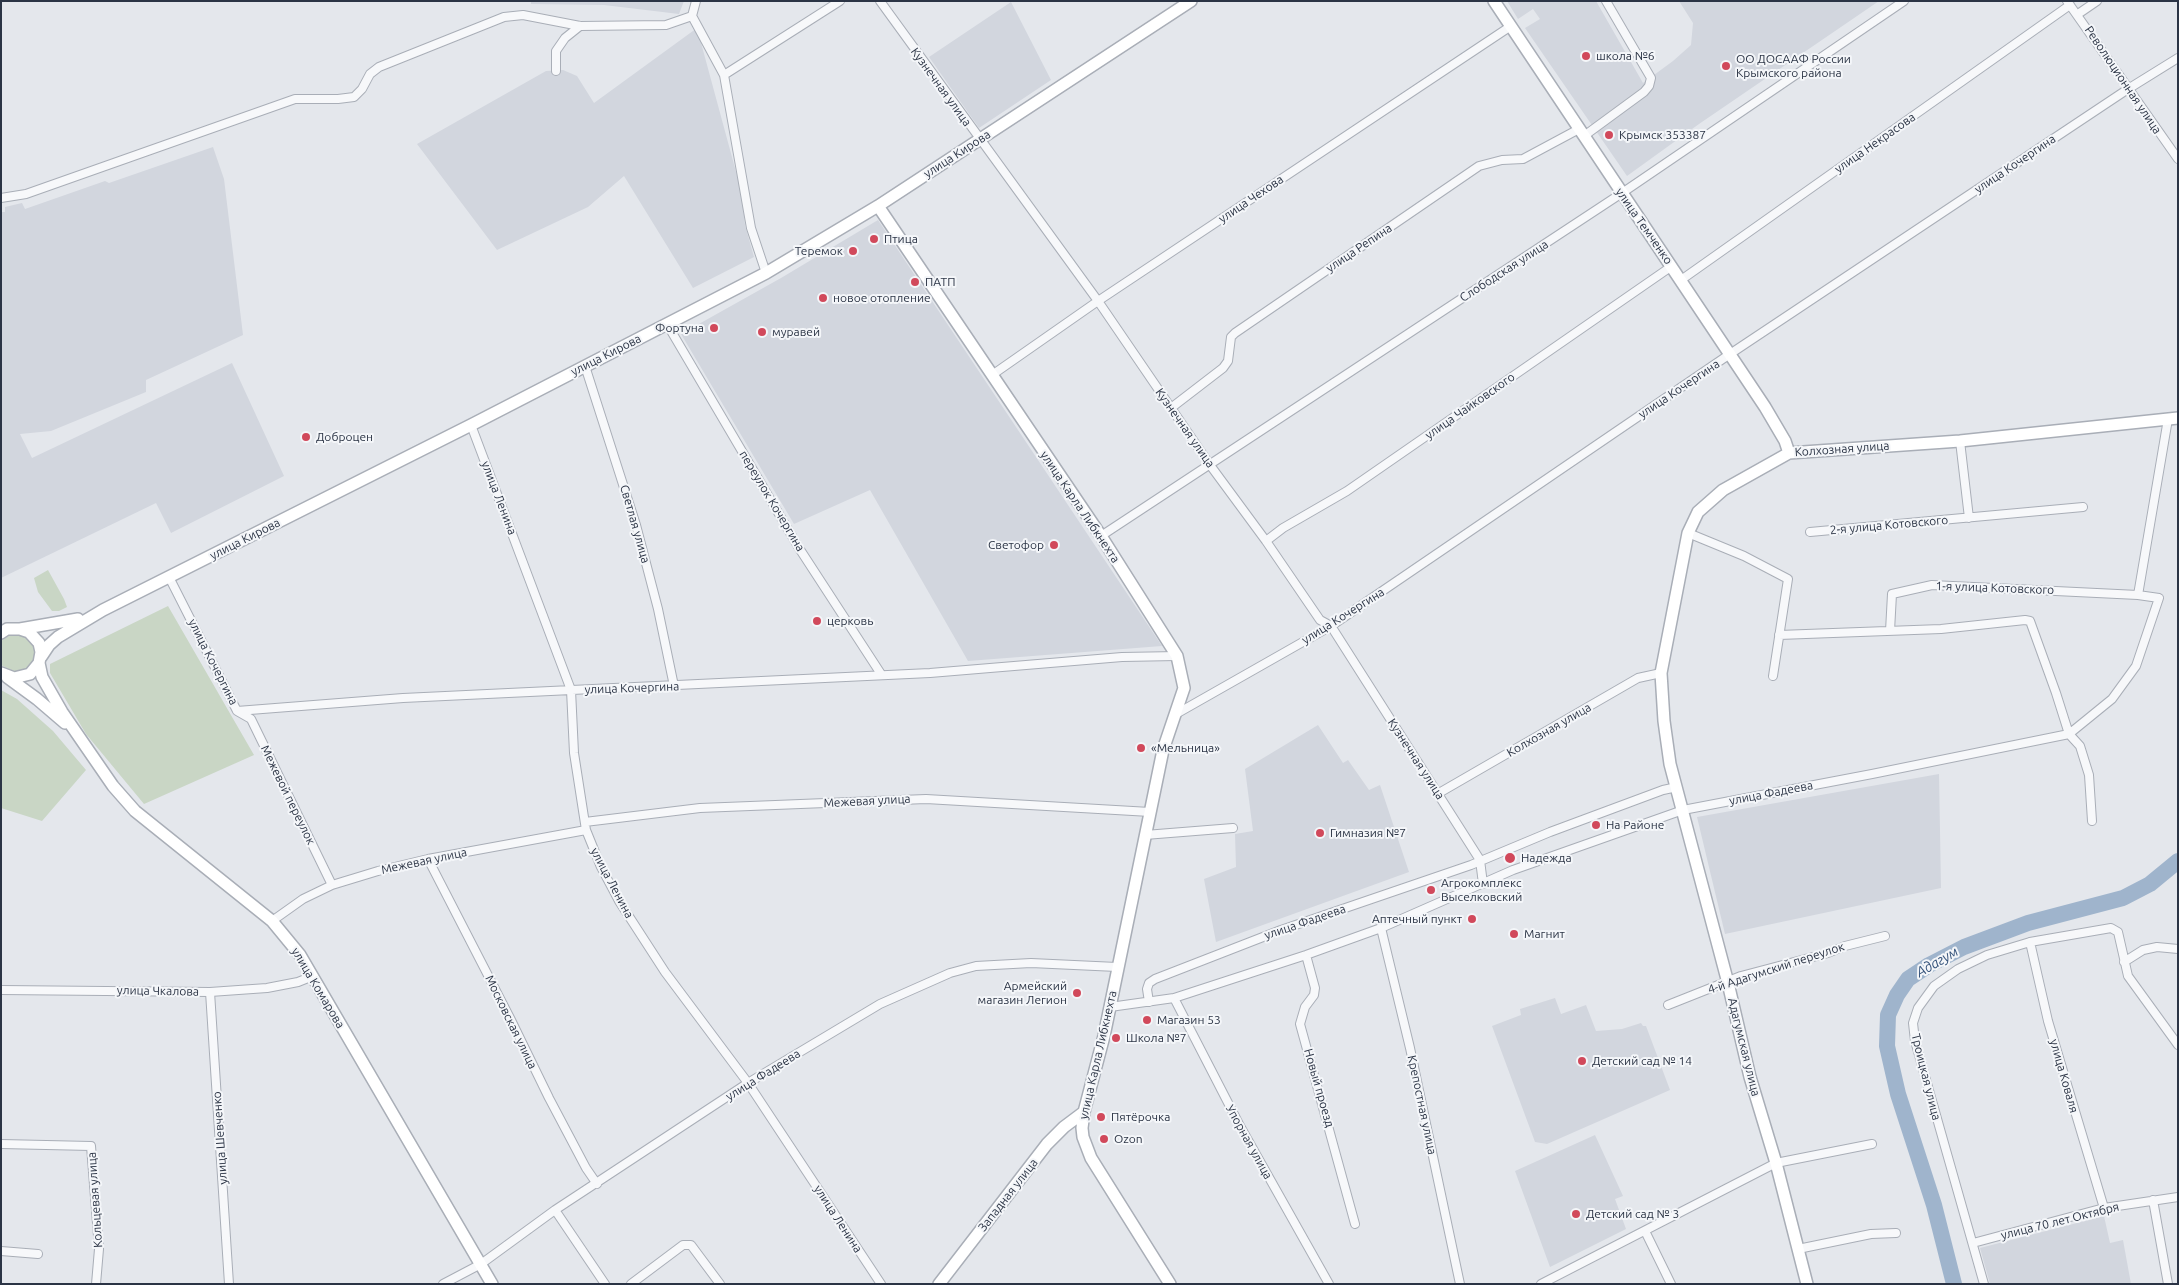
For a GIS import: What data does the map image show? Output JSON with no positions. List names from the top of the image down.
{
  "streets": {
    "main road": [
      "улица Кирова",
      "улица Темченко",
      "Колхозная улица",
      "улица Карла Либкнехта",
      "улица Комарова",
      "Адагумская улица",
      "Западная улица"
    ],
    "street": [
      "Революционная улица",
      "Кузнечная улица",
      "улица Некрасова",
      "улица Кочергина",
      "улица Чехова",
      "улица Репина",
      "Слободская улица",
      "улица Чайковского",
      "улица Ленина",
      "переулок Кочергина",
      "Светлая улица",
      "2-я улица Котовского",
      "1-я улица Котовского",
      "улица Фадеева",
      "Межевой переулок",
      "Межевая улица",
      "4-й Адагумский переулок",
      "улица Чкалова",
      "Московская улица",
      "улица Коваля",
      "Троицкая улица",
      "Новый проезд",
      "Крепостная улица",
      "улица Шевченко",
      "Упорная улица",
      "Кольцевая улица",
      "улица 70 лет Октября"
    ]
  },
  "crossings": [
    ["Революционная улица", "улица Некрасова"],
    ["Революционная улица", "улица Кочергина"],
    ["Кузнечная улица", "улица Кирова"],
    ["Кузнечная улица", "улица Кочергина"],
    ["Кузнечная улица", "улица Чехова"],
    ["Кузнечная улица", "улица Репина"],
    ["Кузнечная улица", "Слободская улица"],
    ["Кузнечная улица", "улица Чайковского"],
    ["Кузнечная улица", "Колхозная улица"],
    ["Кузнечная улица", "улица Фадеева"],
    ["улица Некрасова", "улица Темченко"],
    ["улица Кирова", "улица Кочергина"],
    ["улица Кирова", "улица Ленина"],
    ["улица Кирова", "переулок Кочергина"],
    ["улица Кирова", "улица Карла Либкнехта"],
    ["улица Кирова", "Светлая улица"],
    ["улица Кочергина", "улица Темченко"],
    ["улица Кочергина", "улица Ленина"],
    ["улица Кочергина", "переулок Кочергина"],
    ["улица Кочергина", "улица Карла Либкнехта"],
    ["улица Кочергина", "Светлая улица"],
    ["улица Кочергина", "Межевой переулок"],
    ["улица Чехова", "улица Темченко"],
    ["улица Чехова", "улица Карла Либкнехта"],
    ["улица Темченко", "улица Репина"],
    ["улица Темченко", "Слободская улица"],
    ["улица Темченко", "улица Чайковского"],
    ["улица Темченко", "Колхозная улица"],
    ["Слободская улица", "улица Карла Либкнехта"],
    ["Колхозная улица", "1-я улица Котовского"],
    ["Колхозная улица", "улица Фадеева"],
    ["Колхозная улица", "Адагумская улица"],
    ["улица Ленина", "улица Фадеева"],
    ["улица Ленина", "Межевая улица"],
    ["улица Карла Либкнехта", "улица Фадеева"],
    ["улица Карла Либкнехта", "Межевая улица"],
    ["улица Карла Либкнехта", "Западная улица"],
    ["1-я улица Котовского", "улица Фадеева"],
    ["улица Фадеева", "улица Комарова"],
    ["улица Фадеева", "Московская улица"],
    ["улица Фадеева", "Адагумская улица"],
    ["улица Фадеева", "Новый проезд"],
    ["улица Фадеева", "Крепостная улица"],
    ["улица Фадеева", "Упорная улица"],
    ["Межевой переулок", "Межевая улица"],
    ["Межевая улица", "улица Комарова"],
    ["Межевая улица", "Московская улица"],
    ["4-й Адагумский переулок", "Адагумская улица"],
    ["улица Комарова", "улица Чкалова"],
    ["улица Чкалова", "улица Шевченко"],
    ["улица Коваля", "Троицкая улица"],
    ["улица Коваля", "улица 70 лет Октября"],
    ["Троицкая улица", "улица 70 лет Октября"]
  ],
  "water": ["Адагум"],
  "places": [
    "школа №6",
    "ОО ДОСААФ России Крымского района",
    "Крымск 353387",
    "Птица",
    "Теремок",
    "ПАТП",
    "новое отопление",
    "Фортуна",
    "муравей",
    "Доброцен",
    "Светофор",
    "церковь",
    "«Мельница»",
    "На Районе",
    "Гимназия №7",
    "Надежда",
    "Агрокомплекс Выселковский",
    "Аптечный пункт",
    "Магнит",
    "Армейский магазин Легион",
    "Магазин 53",
    "Школа №7",
    "Детский сад № 14",
    "Пятёрочка",
    "Ozon",
    "Детский сад № 3"
  ]
}
